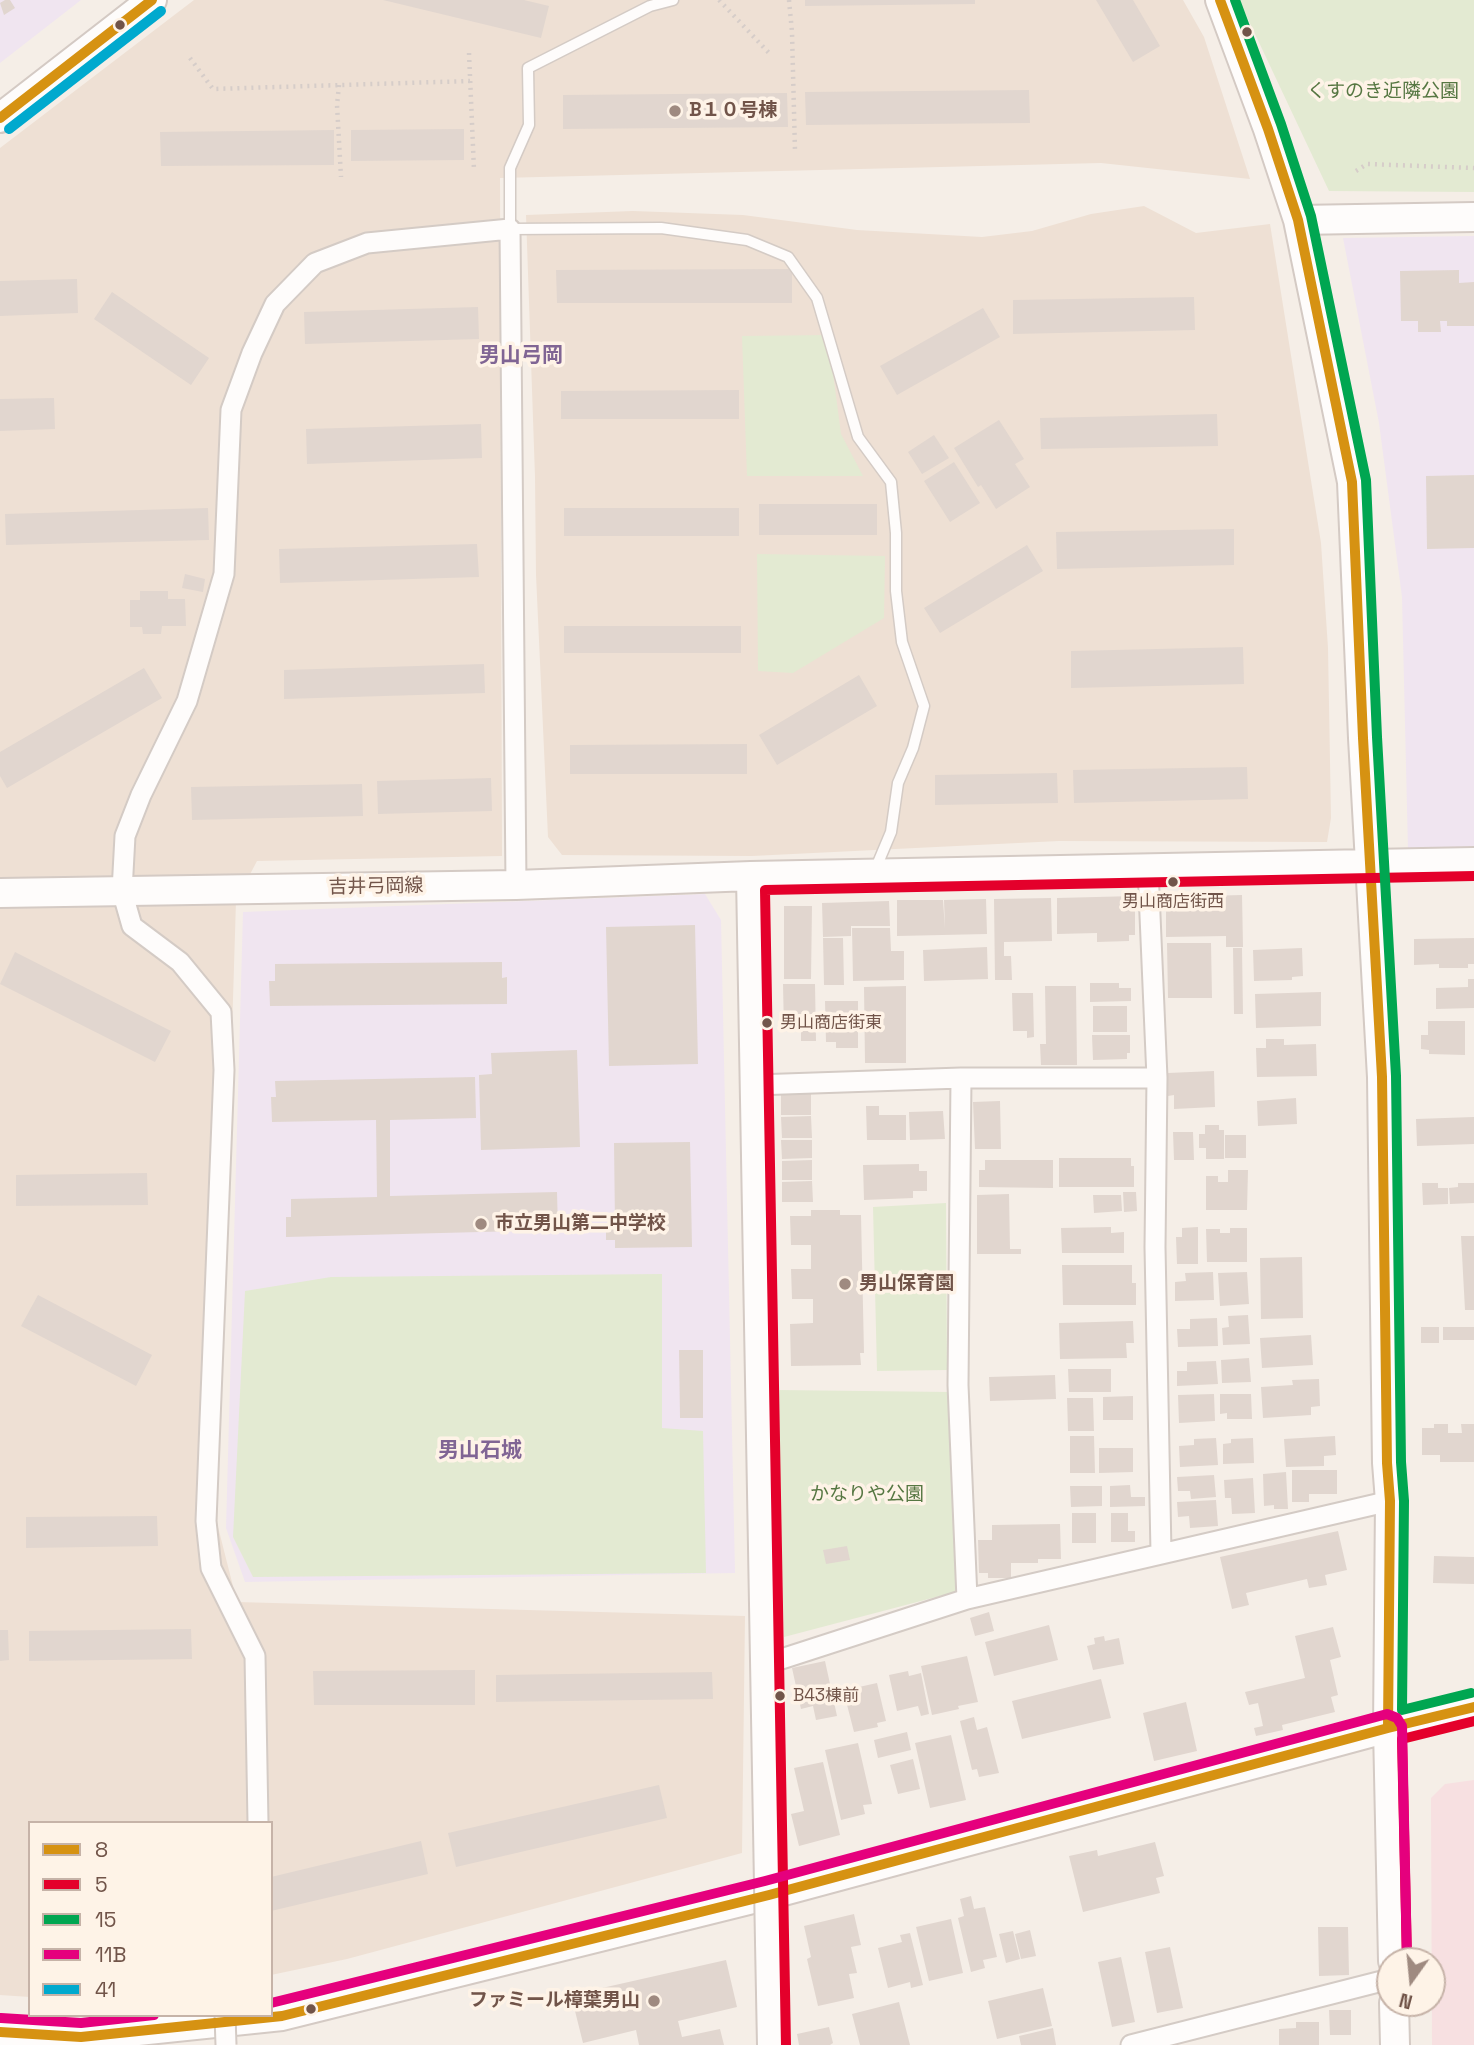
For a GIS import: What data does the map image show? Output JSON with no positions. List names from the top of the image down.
{
  "streets": {
    "street": ["吉井弓岡線"]
  },
  "districts": ["男山弓岡", "男山石城"],
  "parks": ["くすのき近隣公園", "かなりや公園"],
  "places": [
    "B１０号棟",
    "男山商店街西",
    "男山商店街東",
    "市立男山第二中学校",
    "男山保育園",
    "B43棟前",
    "ファミール樟葉男山"
  ],
  "lines": [
    "transit line 8",
    "transit line 15",
    "transit line 41",
    "transit line 5",
    "transit line 11B"
  ],
  "legend": [
    "8",
    "5",
    "15",
    "11B",
    "41"
  ],
  "north": "bottom"
}
